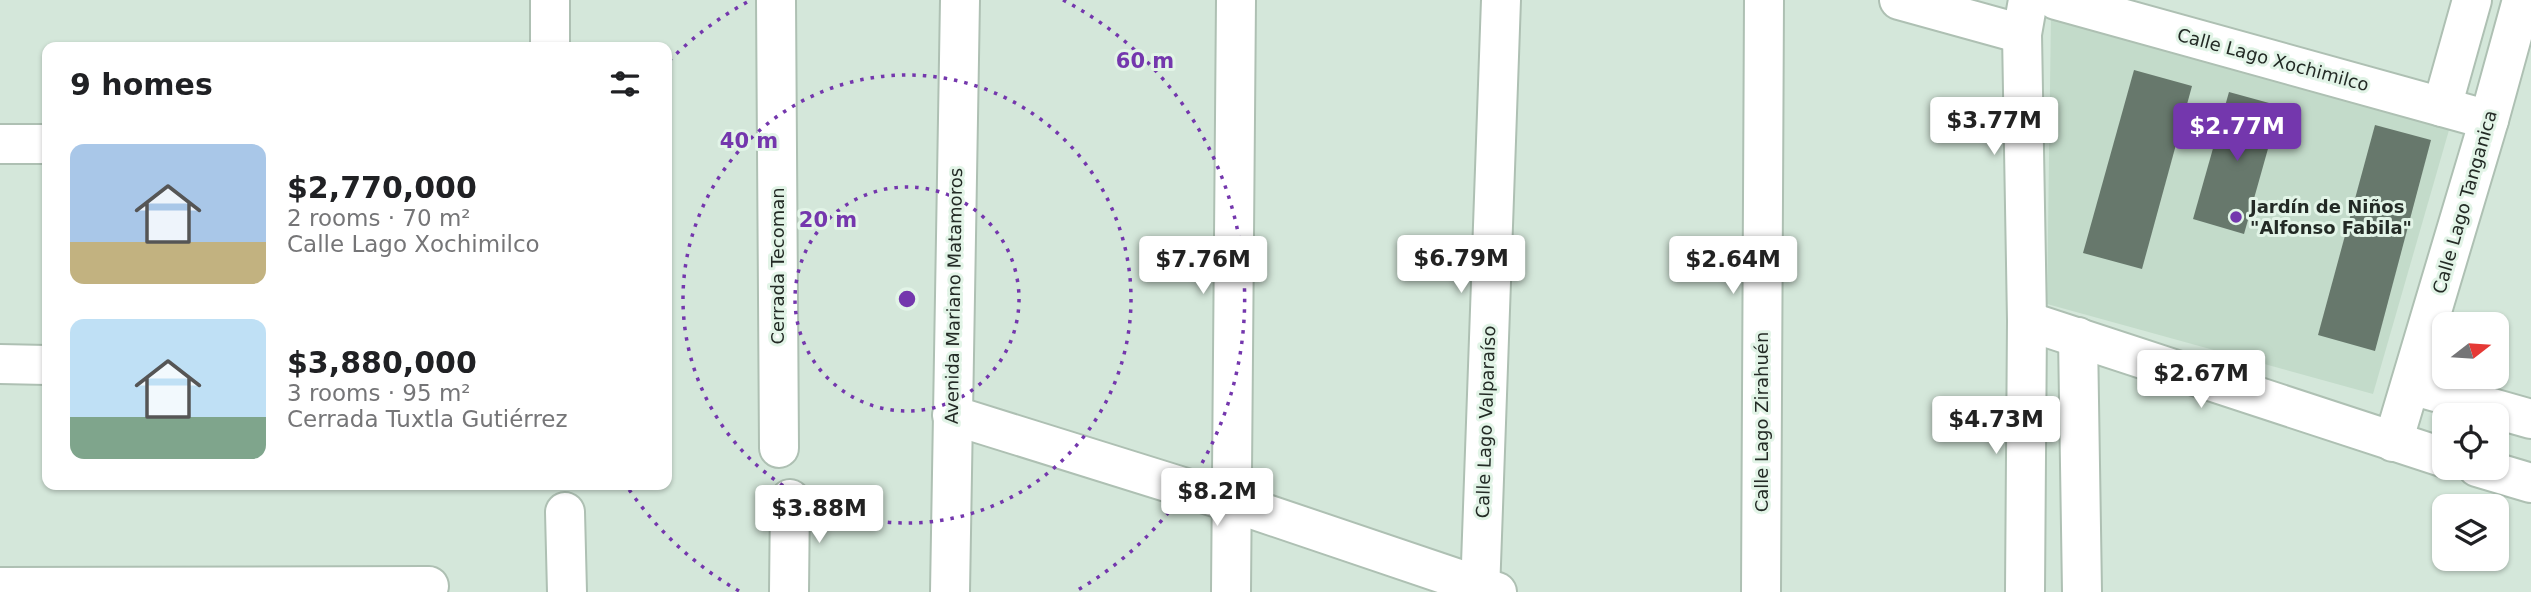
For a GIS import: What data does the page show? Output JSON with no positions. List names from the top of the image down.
{
  "streets": {
    "street": [
      "Calle Lago Xochimilco",
      "Calle Lago Tanganica",
      "Cerrada Tecoman",
      "Avenida Mariano Matamoros",
      "Calle Lago Valparaíso",
      "Calle Lago Zirahuén"
    ]
  },
  "crossings": [
    ["Calle Lago Xochimilco", "Calle Lago Tanganica"]
  ],
  "places": ["Jardín de Niños \"Alfonso Fabila\""],
  "north": "right",
  "page": {
    "heading": "9 homes",
    "price": [
      "$3.77M",
      "$2.77M",
      "$6.79M",
      "$7.76M",
      "$2.64M",
      "$2.67M",
      "$4.73M",
      "$8.2M",
      "$3.88M"
    ],
    "list": [
      {
        "name": "$2,770,000",
        "note": "2 rooms · 70 m² · Calle Lago Xochimilco"
      },
      {
        "name": "$3,880,000",
        "note": "3 rooms · 95 m² · Cerrada Tuxtla Gutiérrez"
      }
    ]
  },
  "rings": ["60 m", "40 m", "20 m"]
}
